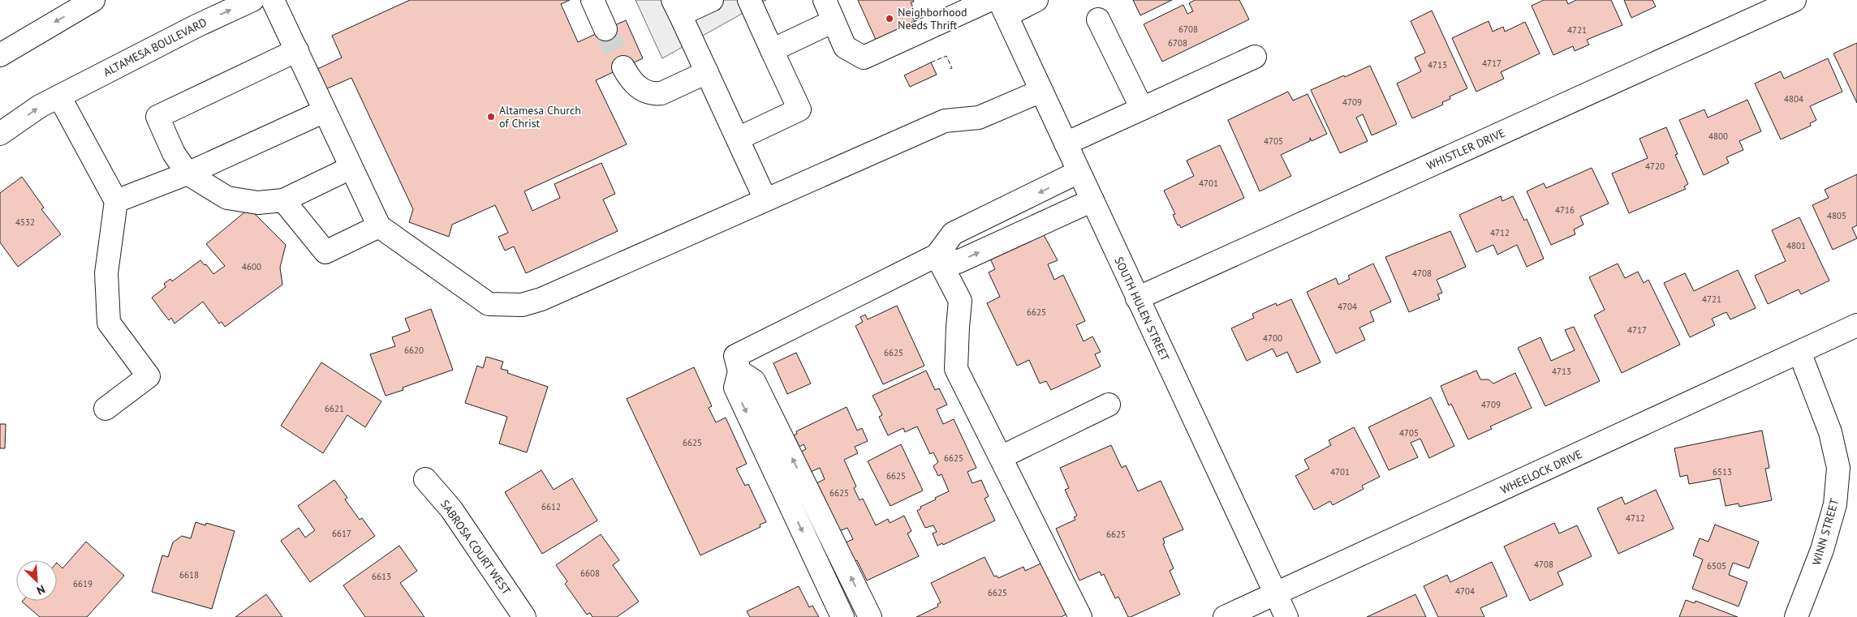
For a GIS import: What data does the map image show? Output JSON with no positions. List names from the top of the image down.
{
  "streets": {
    "street": [
      "ALTAMESA BOULEVARD",
      "WHISTLER DRIVE",
      "SOUTH HULEN STREET",
      "WHEELOCK DRIVE",
      "WINN STREET",
      "SABROSA COURT WEST"
    ]
  },
  "crossings": [
    ["WHISTLER DRIVE", "SOUTH HULEN STREET"],
    ["SOUTH HULEN STREET", "WHEELOCK DRIVE"],
    ["WHEELOCK DRIVE", "WINN STREET"]
  ],
  "places": ["Neighborhood Needs Thrift", "Altamesa Church of Christ"],
  "house_numbers": [
    "6708",
    "4721",
    "6708",
    "4717",
    "4713",
    "4804",
    "4709",
    "4800",
    "4705",
    "4720",
    "4701",
    "4716",
    "4805",
    "4532",
    "4712",
    "4801",
    "4600",
    "4708",
    "4721",
    "4704",
    "6625",
    "4717",
    "4700",
    "6620",
    "6625",
    "4713",
    "4709",
    "6621",
    "4705",
    "6625",
    "6625",
    "4701",
    "6513",
    "6625",
    "6625",
    "6612",
    "4712",
    "6617",
    "6625",
    "4708",
    "6505",
    "6608",
    "6618",
    "6613",
    "6619",
    "4704",
    "6625"
  ],
  "north": "bottom right"
}
